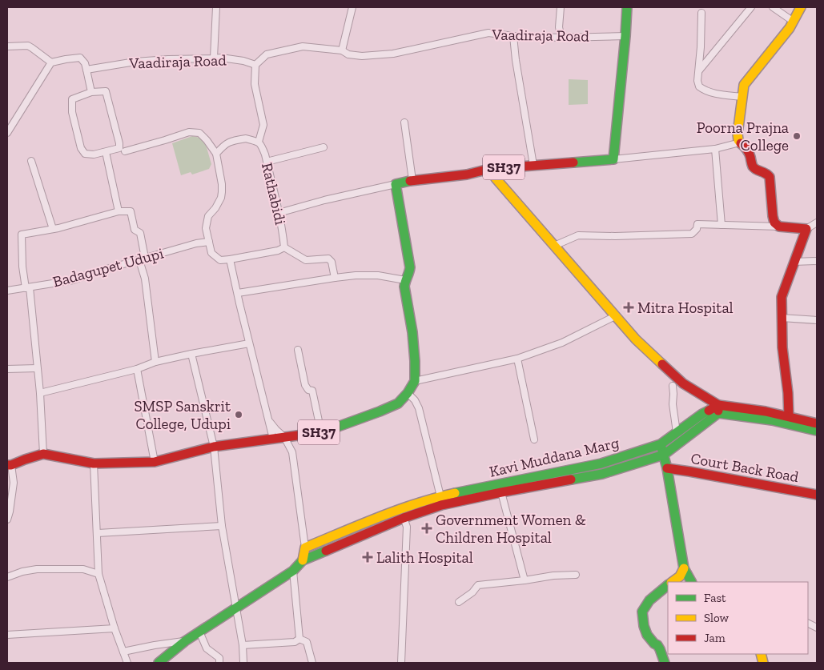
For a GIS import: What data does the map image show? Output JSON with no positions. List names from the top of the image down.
{
  "streets": {
    "main road": ["SH37", "Kavi Muddana Marg", "Court Back Road"],
    "street": ["Vaadiraja Road", "Rathabidi", "Badagupet Udupi"]
  },
  "places": {
    "other": ["Poorna Prajna College", "SMSP Sanskrit College, Udupi"],
    "health": ["Mitra Hospital", "Government Women & Children Hospital", "Lalith Hospital"]
  },
  "legend": ["Fast", "Slow", "Jam"]
}
